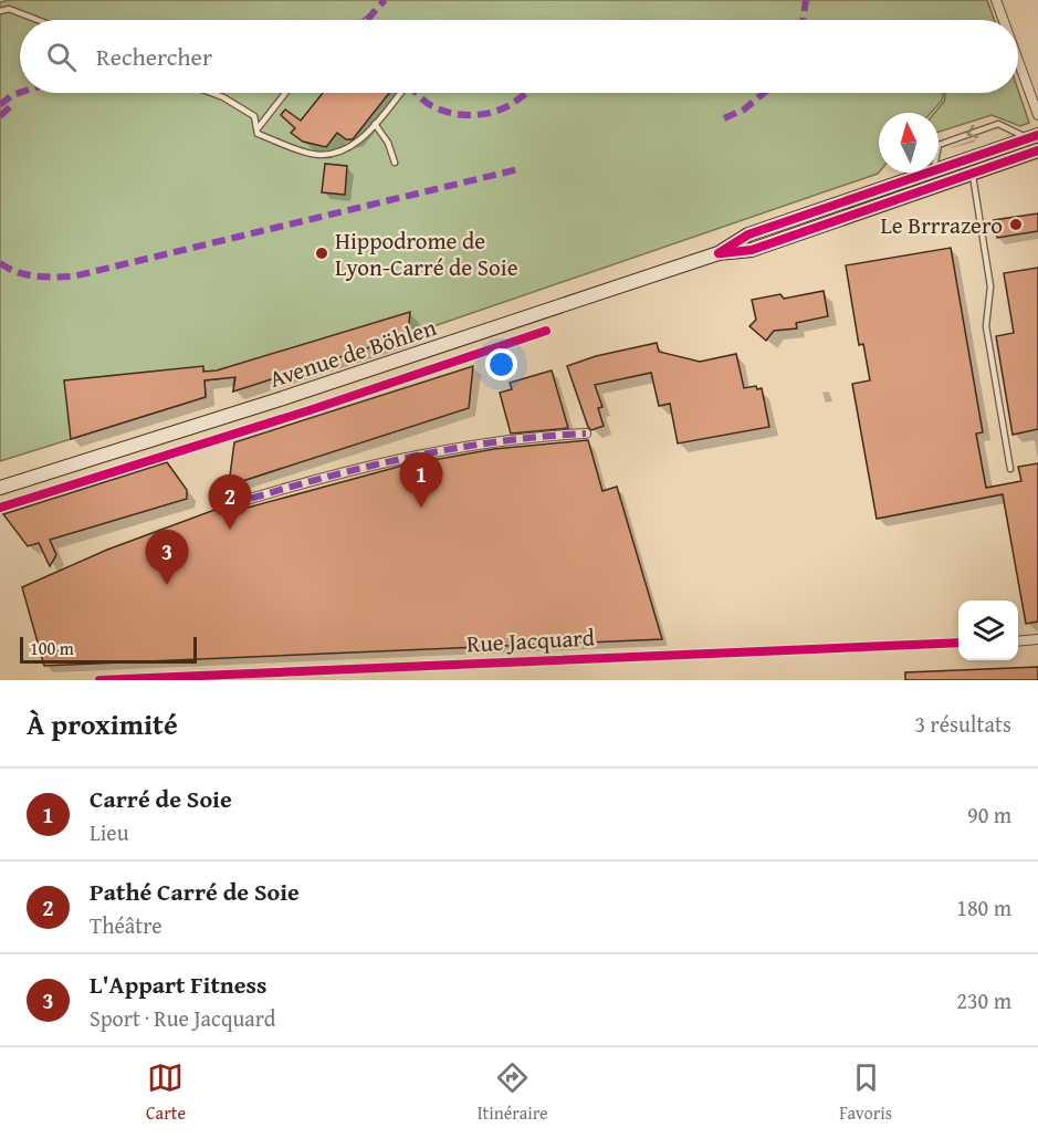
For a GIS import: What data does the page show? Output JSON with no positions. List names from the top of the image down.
{
  "streets": {
    "main road": ["Avenue de Böhlen"],
    "street": ["Rue Jacquard"]
  },
  "places": ["Le Brrrazero", "Hippodrome de Lyon-Carré de Soie"],
  "scale_bar": "100 m",
  "north": "top",
  "page": {
    "search": "Rechercher",
    "pins": ["1", "2", "3"],
    "scale": "100 m",
    "heading": ["À proximité", "3 résultats"],
    "list": [
      {
        "mark": "1",
        "name": "Carré de Soie",
        "note": "Lieu",
        "value": "90 m"
      },
      {
        "mark": "2",
        "name": "Pathé Carré de Soie",
        "note": "Théâtre",
        "value": "180 m"
      },
      {
        "mark": "3",
        "name": "L'Appart Fitness",
        "note": "Sport · Rue Jacquard",
        "value": "230 m"
      }
    ],
    "nav": ["Carte", "Itinéraire", "Favoris"]
  }
}
